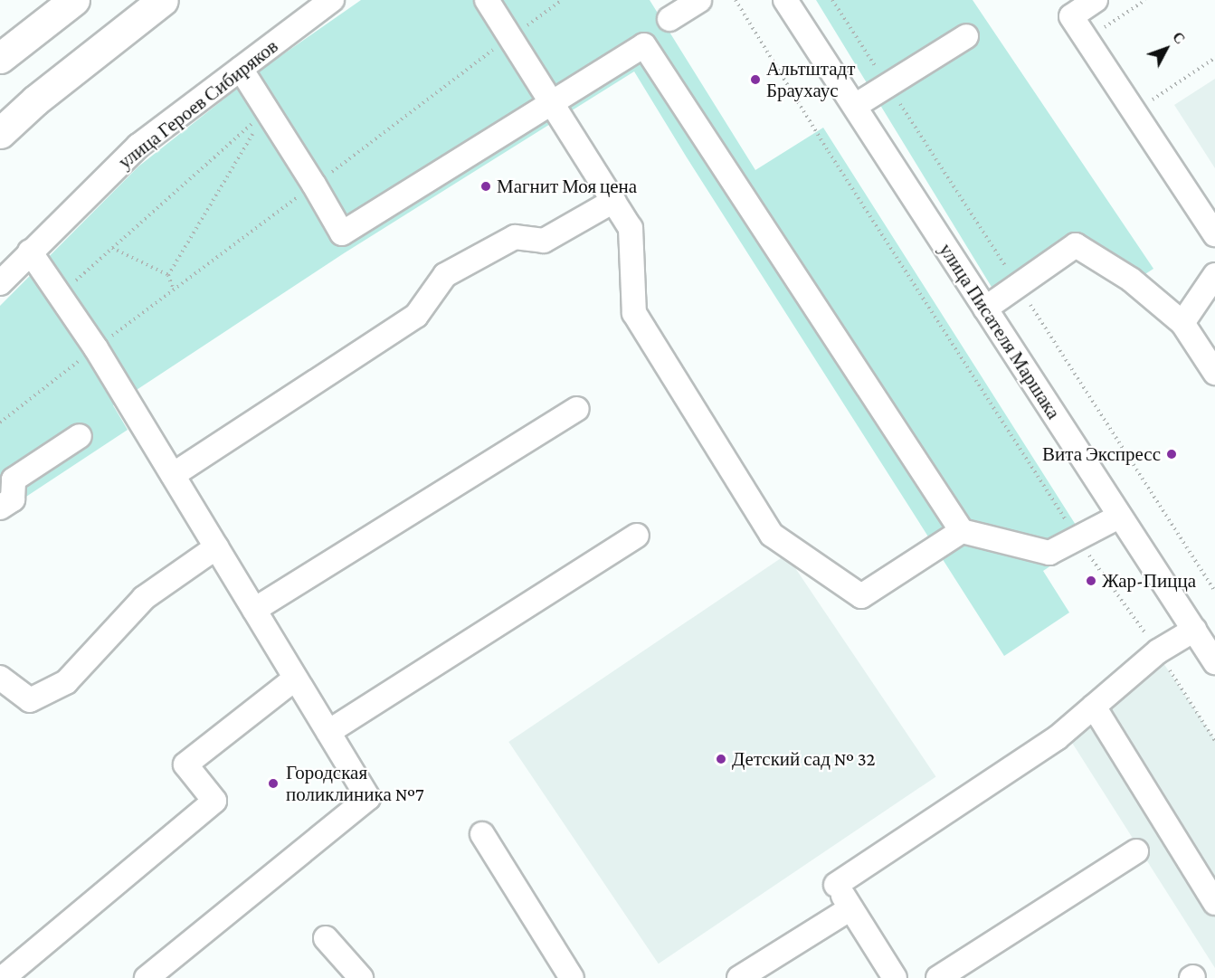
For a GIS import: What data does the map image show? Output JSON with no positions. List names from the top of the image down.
{
  "streets": {
    "street": ["улица Героев Сибиряков", "улица Писателя Маршака"]
  },
  "places": [
    "Альтштадт Браухаус",
    "Магнит Моя цена",
    "Вита Экспресс",
    "Жар-Пицца",
    "Детский сад № 32",
    "Городская поликлиника №7"
  ],
  "north": "top right"
}
